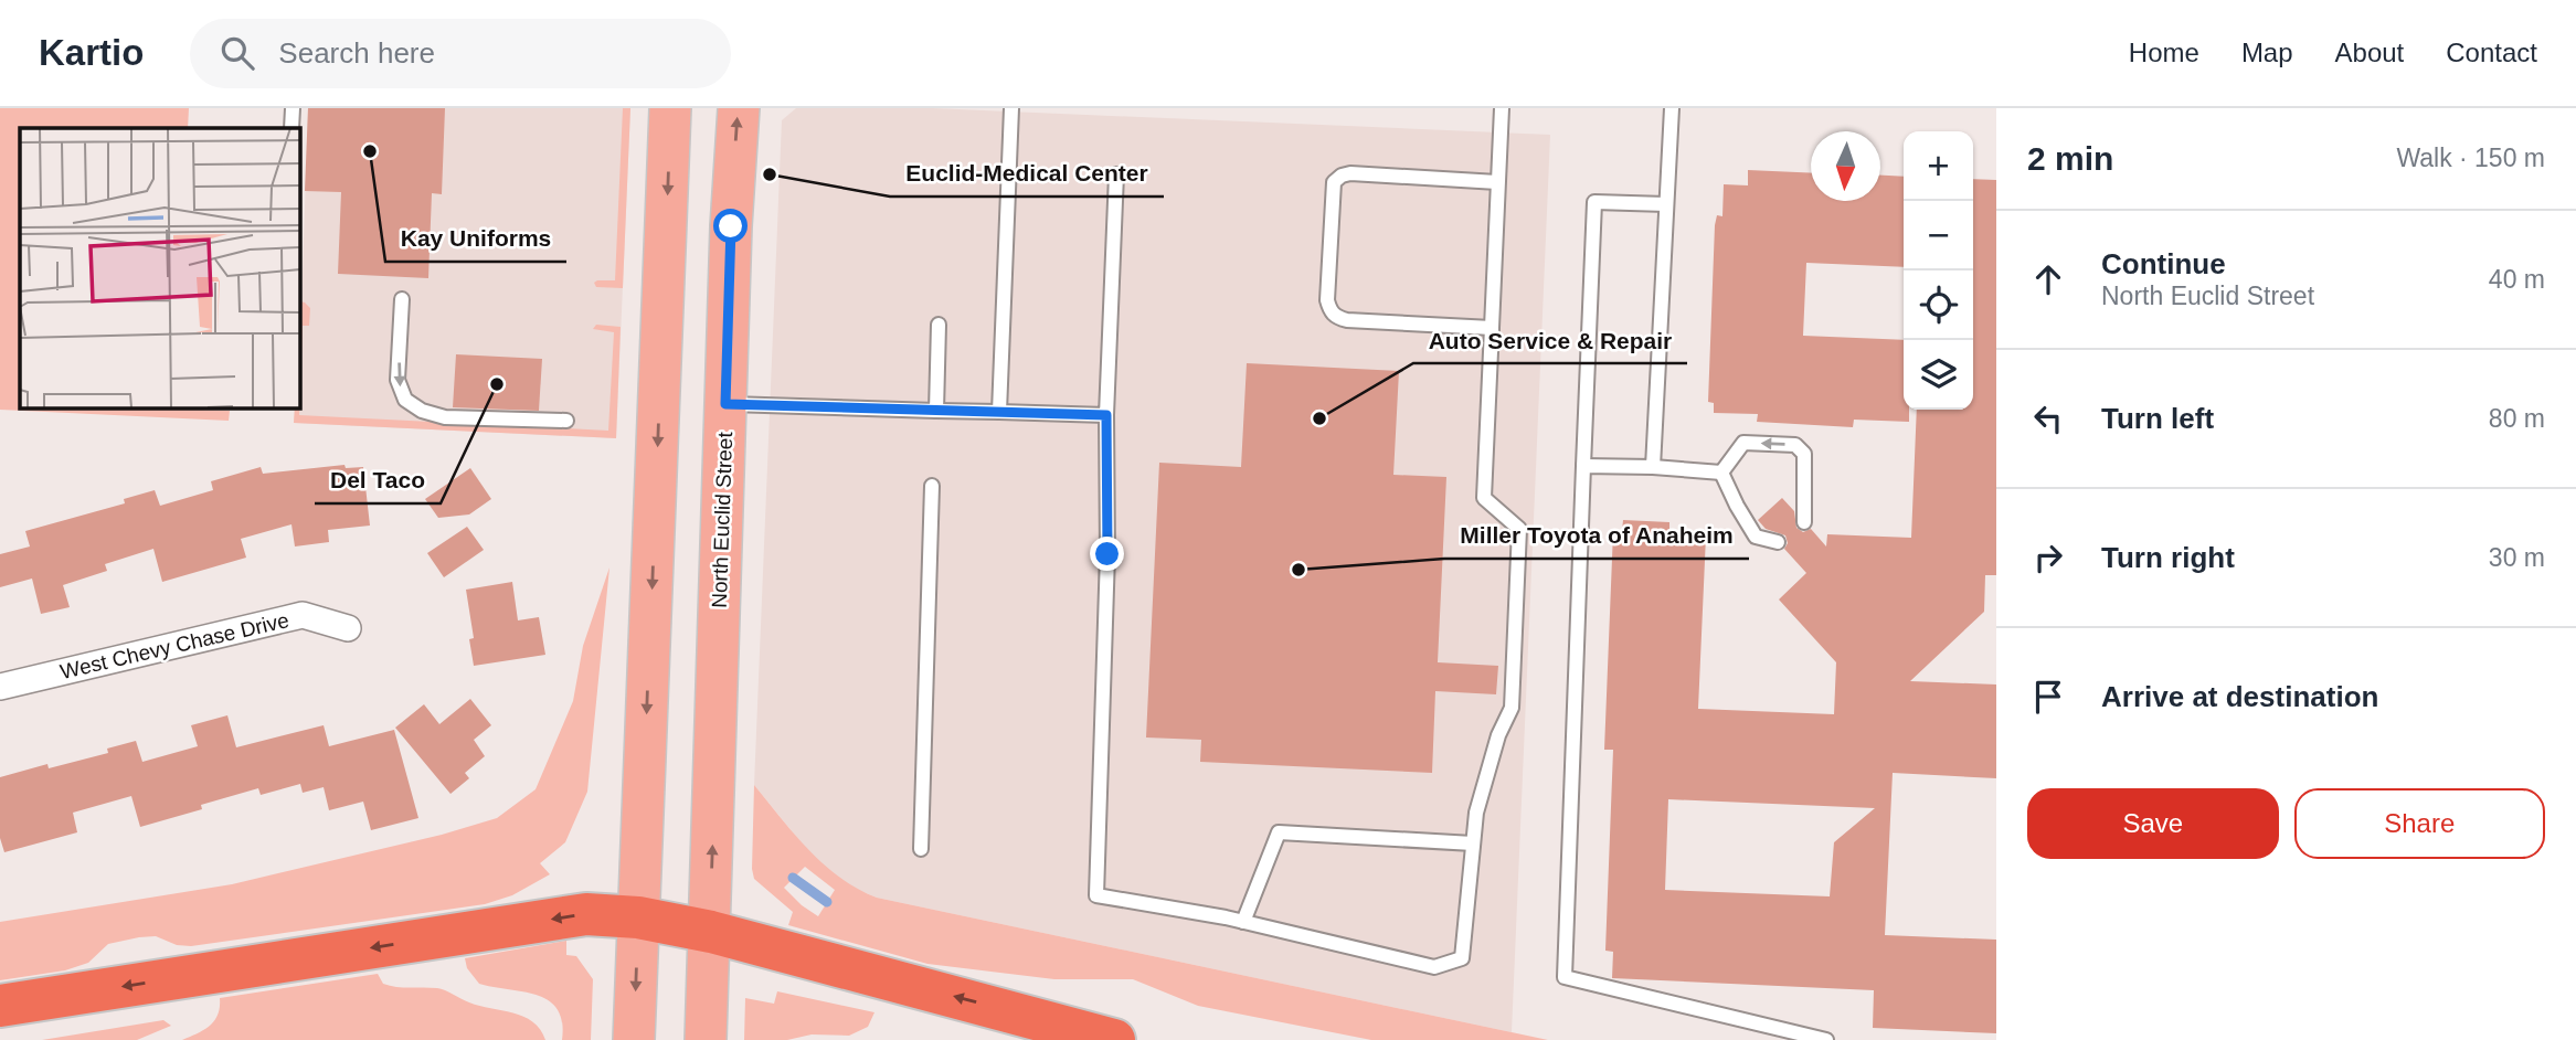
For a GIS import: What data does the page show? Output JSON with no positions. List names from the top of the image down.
{
  "streets": {
    "main road": ["North Euclid Street"],
    "street": ["West Chevy Chase Drive"]
  },
  "places": [
    "Kay Uniforms",
    "Euclid-Medical Center",
    "Del Taco",
    "Auto Service & Repair",
    "Miller Toyota of Anaheim"
  ],
  "north": "bottom",
  "page": {
    "header": "Kartio",
    "search": "Search here",
    "nav": [
      "Home",
      "Map",
      "About",
      "Contact"
    ],
    "heading": ["2 min", "Walk · 150 m"],
    "map_buttons": ["+", "−"],
    "list": [
      ["Continue", "North Euclid Street", "40 m"],
      ["Turn left", "80 m"],
      ["Turn right", "30 m"],
      "Arrive at destination"
    ],
    "buttons": ["Save", "Share"]
  }
}
